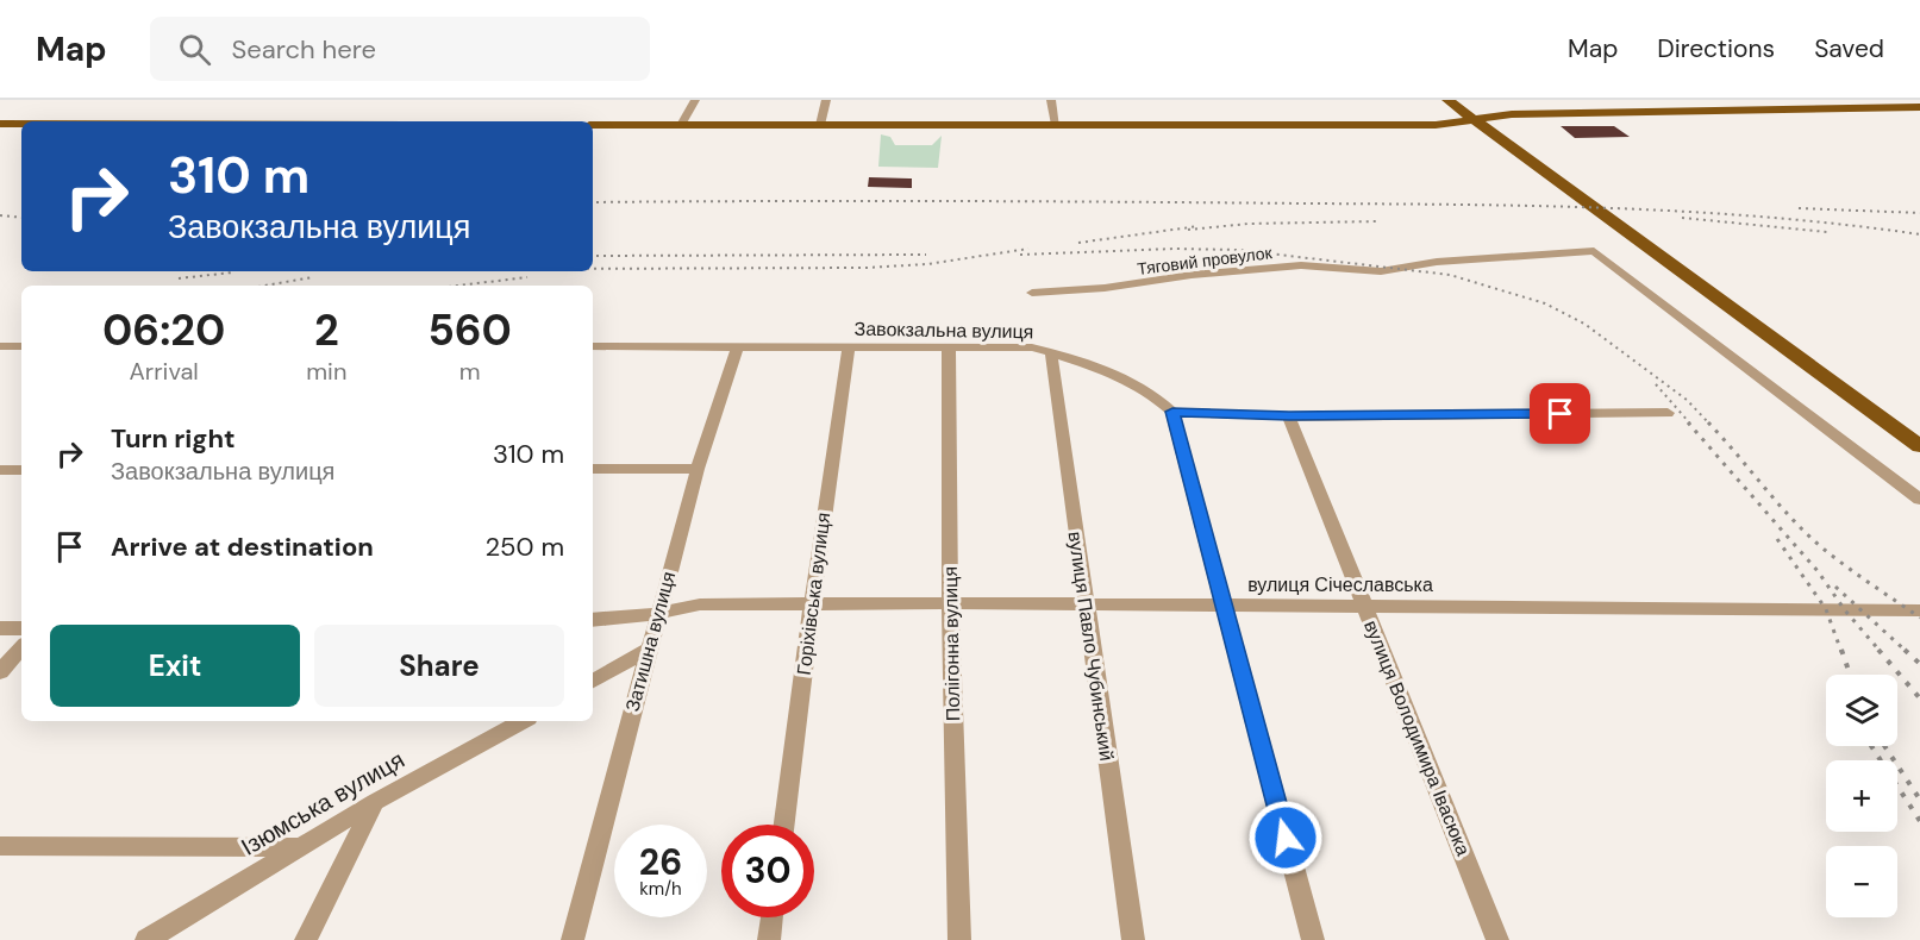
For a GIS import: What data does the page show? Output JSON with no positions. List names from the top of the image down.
{
  "streets": {
    "street": [
      "Тяговий провулок",
      "Завокзальна вулиця",
      "вулиця Січеславська",
      "Горіхівська вулиця",
      "Затишна вулиця",
      "Полігонна вулиця",
      "вулиця Павло Чубинський",
      "вулиця Володимира Івасюка",
      "Ізюмська вулиця"
    ]
  },
  "crossings": [
    ["Завокзальна вулиця", "Горіхівська вулиця"],
    ["Завокзальна вулиця", "Затишна вулиця"],
    ["Завокзальна вулиця", "Полігонна вулиця"],
    ["Завокзальна вулиця", "вулиця Павло Чубинський"],
    ["вулиця Січеславська", "Горіхівська вулиця"],
    ["вулиця Січеславська", "Затишна вулиця"],
    ["вулиця Січеславська", "Полігонна вулиця"],
    ["вулиця Січеславська", "вулиця Павло Чубинський"],
    ["вулиця Січеславська", "вулиця Володимира Івасюка"]
  ],
  "page": {
    "header": "Map",
    "search": "Search here",
    "nav": ["Map", "Directions", "Saved"],
    "turn": ["310 m", "Завокзальна вулиця"],
    "eta": [
      "06:20",
      "Arrival",
      "2",
      "min",
      "560",
      "m"
    ],
    "list": [
      {
        "name": "Turn right",
        "note": "Завокзальна вулиця",
        "value": "310 m"
      },
      {
        "name": "Arrive at destination",
        "value": "250 m"
      }
    ],
    "buttons": ["Exit", "Share"],
    "map_buttons": ["+", "−"],
    "speed": "26 km/h",
    "limit": "30"
  }
}
